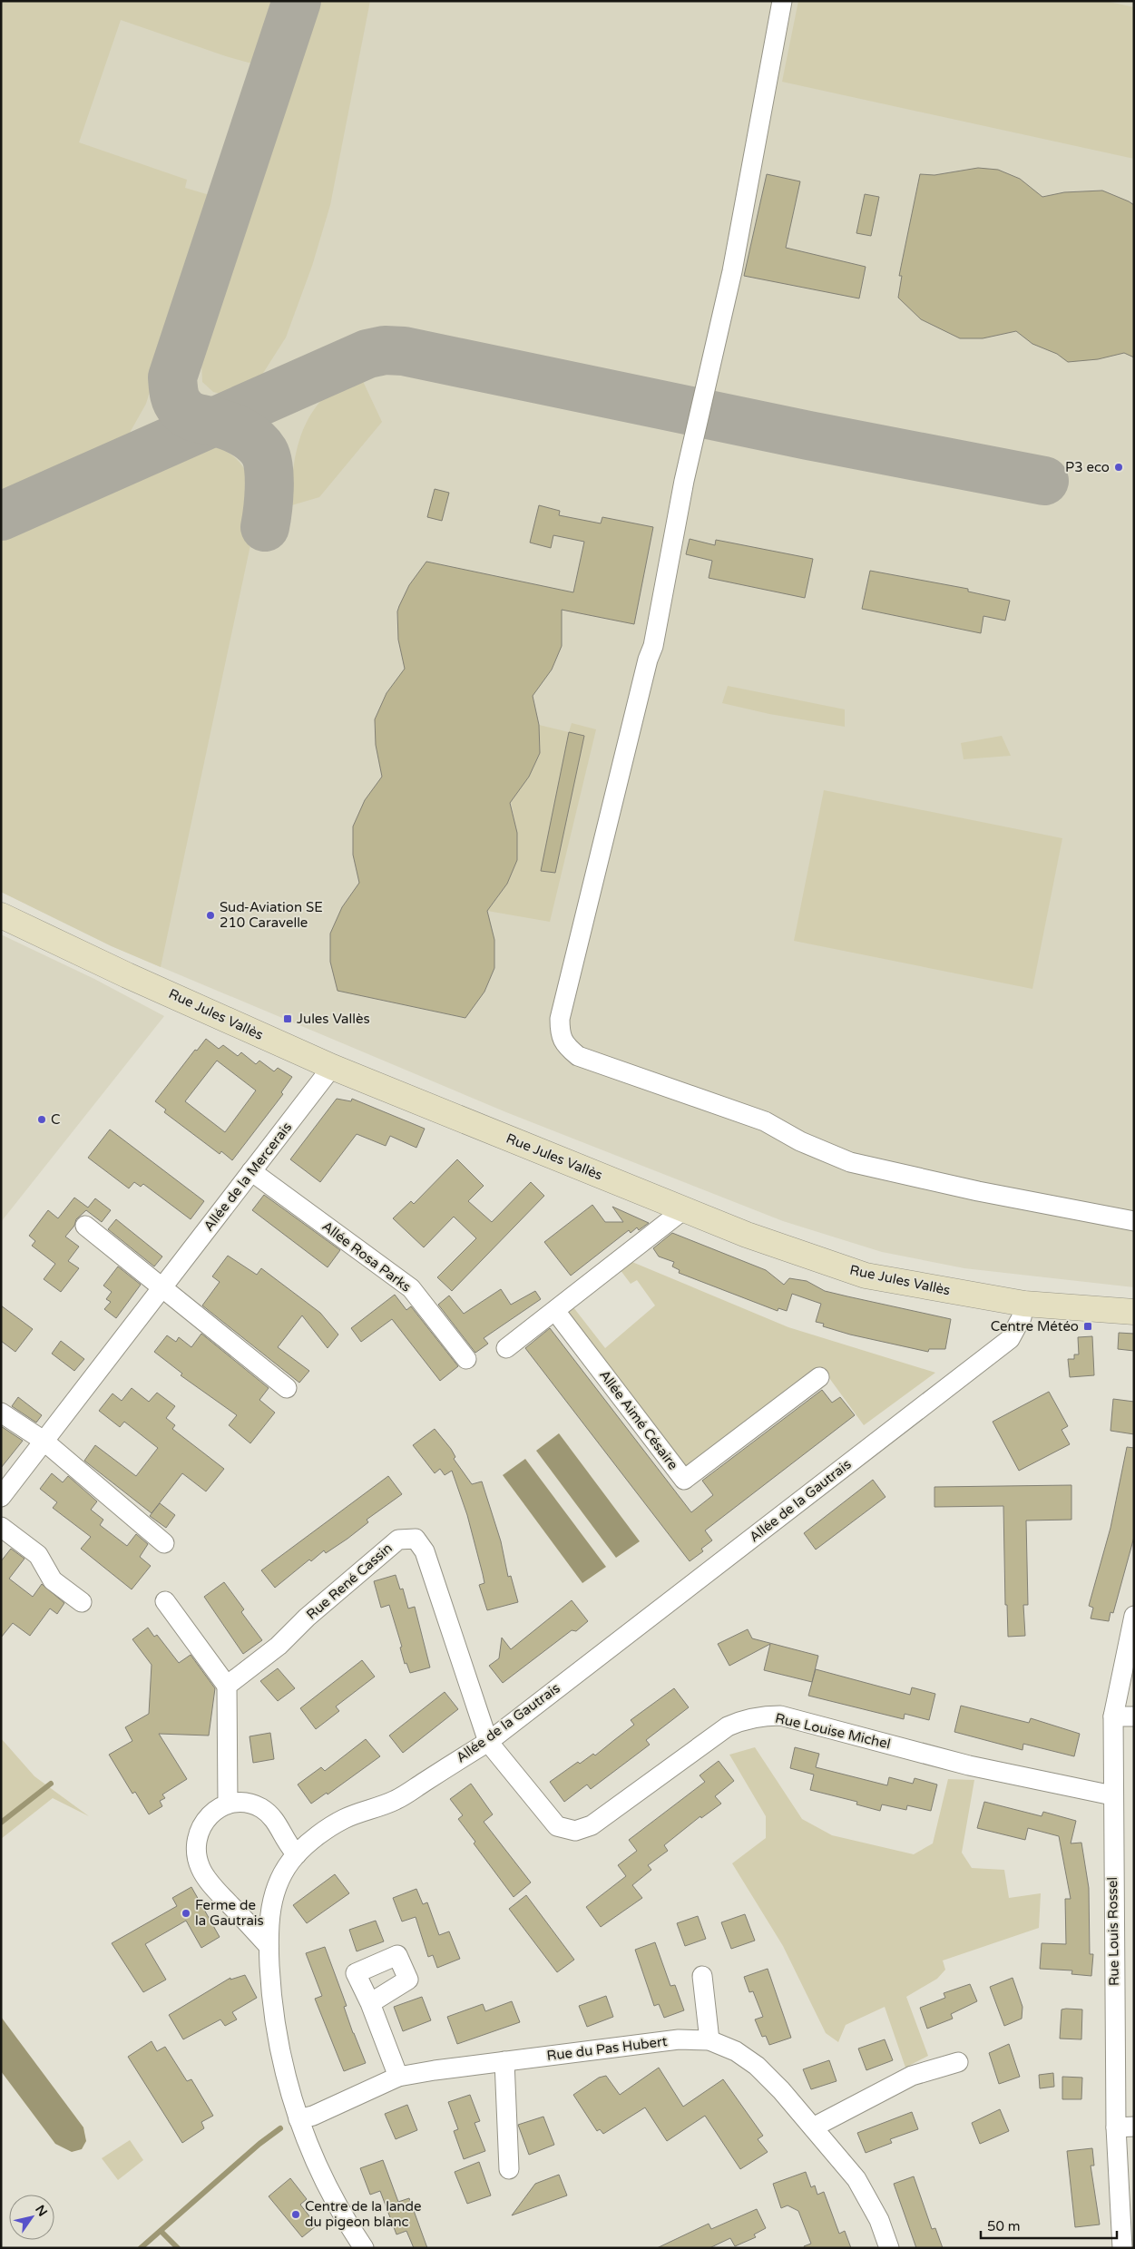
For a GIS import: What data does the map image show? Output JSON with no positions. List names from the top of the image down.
{
  "streets": {
    "street": [
      "Rue Jules Vallès",
      "Allée de la Mercerais",
      "Allée Rosa Parks",
      "Allée Aimé Césaire",
      "Allée de la Gautrais",
      "Rue René Cassin",
      "Rue Louise Michel",
      "Rue Louis Rossel",
      "Rue du Pas Hubert"
    ]
  },
  "crossings": [
    ["Rue Jules Vallès", "Allée de la Mercerais"],
    ["Rue Jules Vallès", "Allée de la Gautrais"],
    ["Allée de la Mercerais", "Allée Rosa Parks"],
    ["Allée de la Gautrais", "Rue René Cassin"],
    ["Allée de la Gautrais", "Rue Louise Michel"],
    ["Allée de la Gautrais", "Rue du Pas Hubert"],
    ["Rue René Cassin", "Rue Louise Michel"],
    ["Rue Louise Michel", "Rue Louis Rossel"]
  ],
  "places": {
    "other": [
      "P3 eco",
      "Sud-Aviation SE 210 Caravelle",
      "C",
      "Ferme de la Gautrais",
      "Centre de la lande du pigeon blanc"
    ],
    "transit": ["Jules Vallès", "Centre Météo"]
  },
  "scale_bar": "50 m",
  "north": "top right"
}
